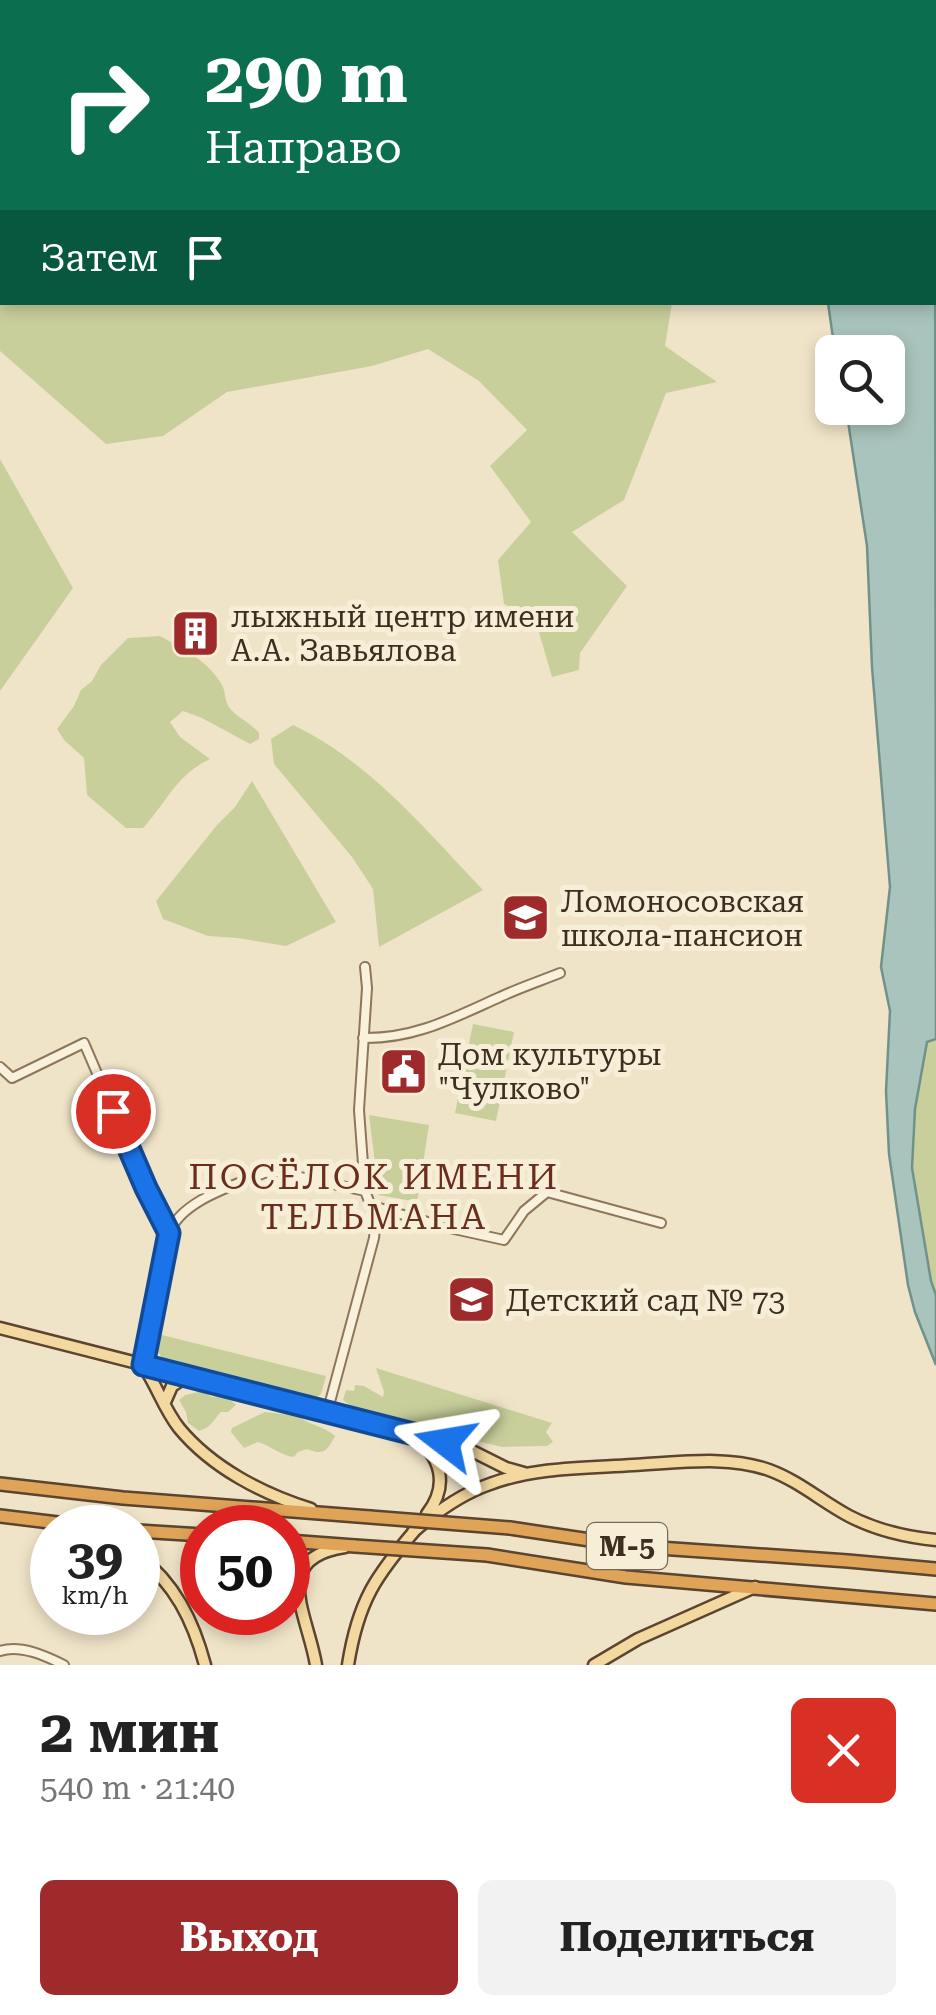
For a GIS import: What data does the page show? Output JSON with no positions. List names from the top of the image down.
{
  "streets": {
    "highway": ["М-5"]
  },
  "districts": ["ПОСЁЛОК ИМЕНИ ТЕЛЬМАНА"],
  "places": {
    "building": ["лыжный центр имени А.А. Завьялова"],
    "school or university": ["Ломоносовская школа-пансион", "Детский сад № 73"],
    "public building": ["Дом культуры \"Чулково\""]
  },
  "page": {
    "turn": ["290 m", "Направо"],
    "then": "Затем",
    "speed": "39 km/h",
    "limit": "50",
    "heading": ["2 мин", "540 m · 21:40"],
    "buttons": ["Выход", "Поделиться"]
  }
}
